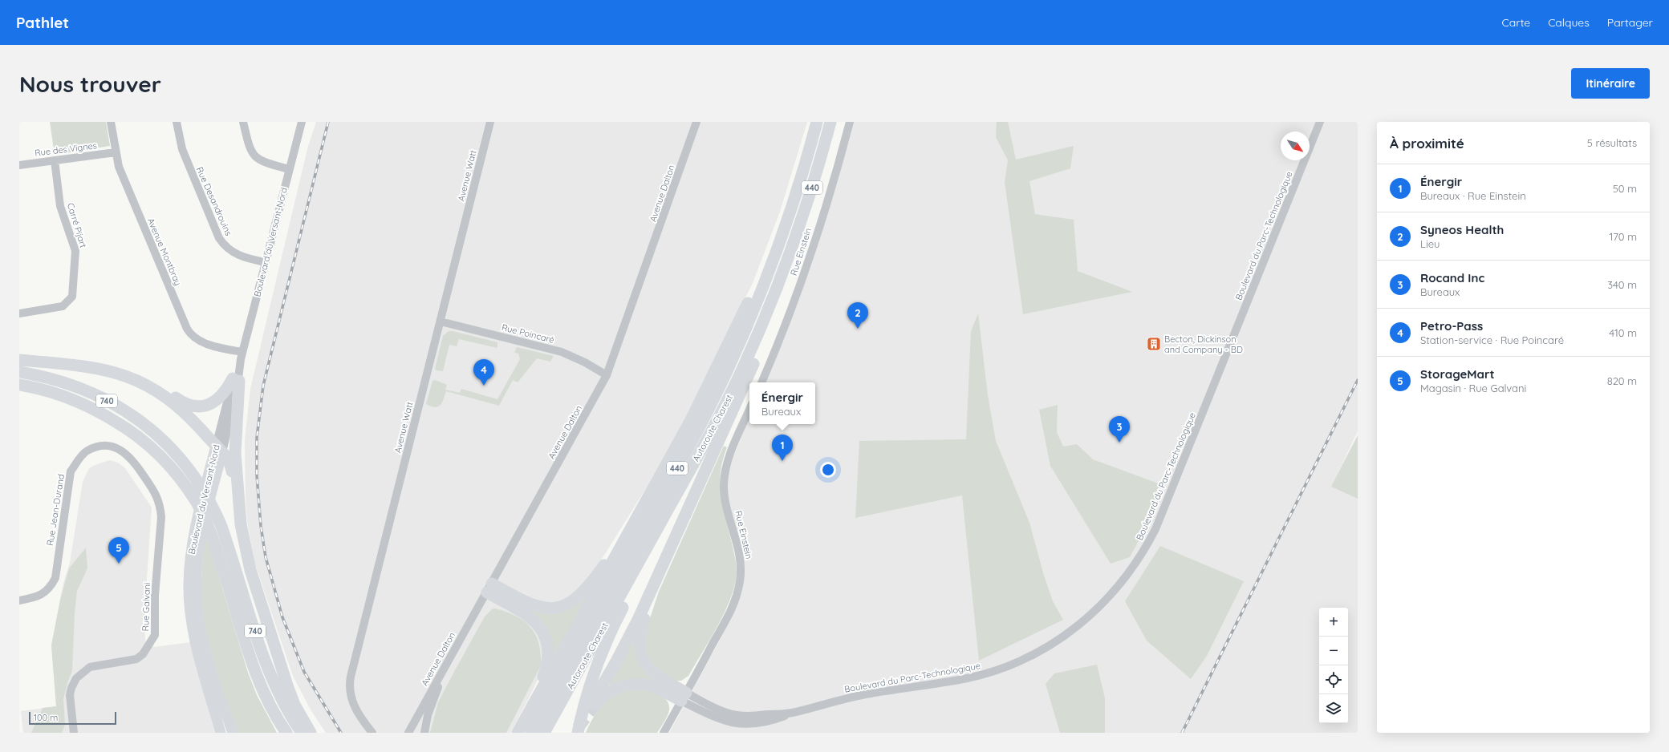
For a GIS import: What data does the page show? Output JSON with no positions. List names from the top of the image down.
{
  "streets": {
    "highway": ["440", "740", "Autoroute Charest"],
    "main road": ["Boulevard du Versant-Nord"],
    "street": [
      "Rue des Vignes",
      "Avenue Watt",
      "Avenue Dalton",
      "Rue Desandrouins",
      "Carré Pijart",
      "Boulevard du Parc-Technologique",
      "Avenue Montbray",
      "Rue Einstein",
      "Rue Poincaré",
      "Rue Jean-Durand",
      "Rue Galvani"
    ]
  },
  "crossings": [
    ["Rue des Vignes", "Carré Pijart"],
    ["Rue des Vignes", "Avenue Montbray"],
    ["Avenue Watt", "Rue Poincaré"],
    ["Avenue Dalton", "Rue Poincaré"],
    ["Rue Desandrouins", "Boulevard du Versant-Nord"],
    ["Boulevard du Parc-Technologique", "Rue Einstein"],
    ["Boulevard du Versant-Nord", "Avenue Montbray"],
    ["Rue Jean-Durand", "Rue Galvani"]
  ],
  "places": {
    "building": ["Becton, Dickinson and Company - BD"]
  },
  "scale_bar": "100 m",
  "north": "bottom right",
  "page": {
    "header": "Pathlet",
    "nav": ["Carte", "Calques", "Partager"],
    "buttons": "Itinéraire",
    "title": "Nous trouver",
    "heading": ["À proximité", "5 résultats"],
    "list": [
      {
        "mark": "1",
        "name": "Énergir",
        "note": "Bureaux · Rue Einstein",
        "value": "50 m"
      },
      {
        "mark": "2",
        "name": "Syneos Health",
        "note": "Lieu",
        "value": "170 m"
      },
      {
        "mark": "3",
        "name": "Rocand Inc",
        "note": "Bureaux",
        "value": "340 m"
      },
      {
        "mark": "4",
        "name": "Petro-Pass",
        "note": "Station-service · Rue Poincaré",
        "value": "410 m"
      },
      {
        "mark": "5",
        "name": "StorageMart",
        "note": "Magasin · Rue Galvani",
        "value": "820 m"
      }
    ],
    "pins": [
      "2",
      "4",
      "3",
      "1",
      "5"
    ],
    "popup": ["Énergir", "Bureaux"],
    "map_buttons": ["+", "−"],
    "scale": "100 m"
  }
}
